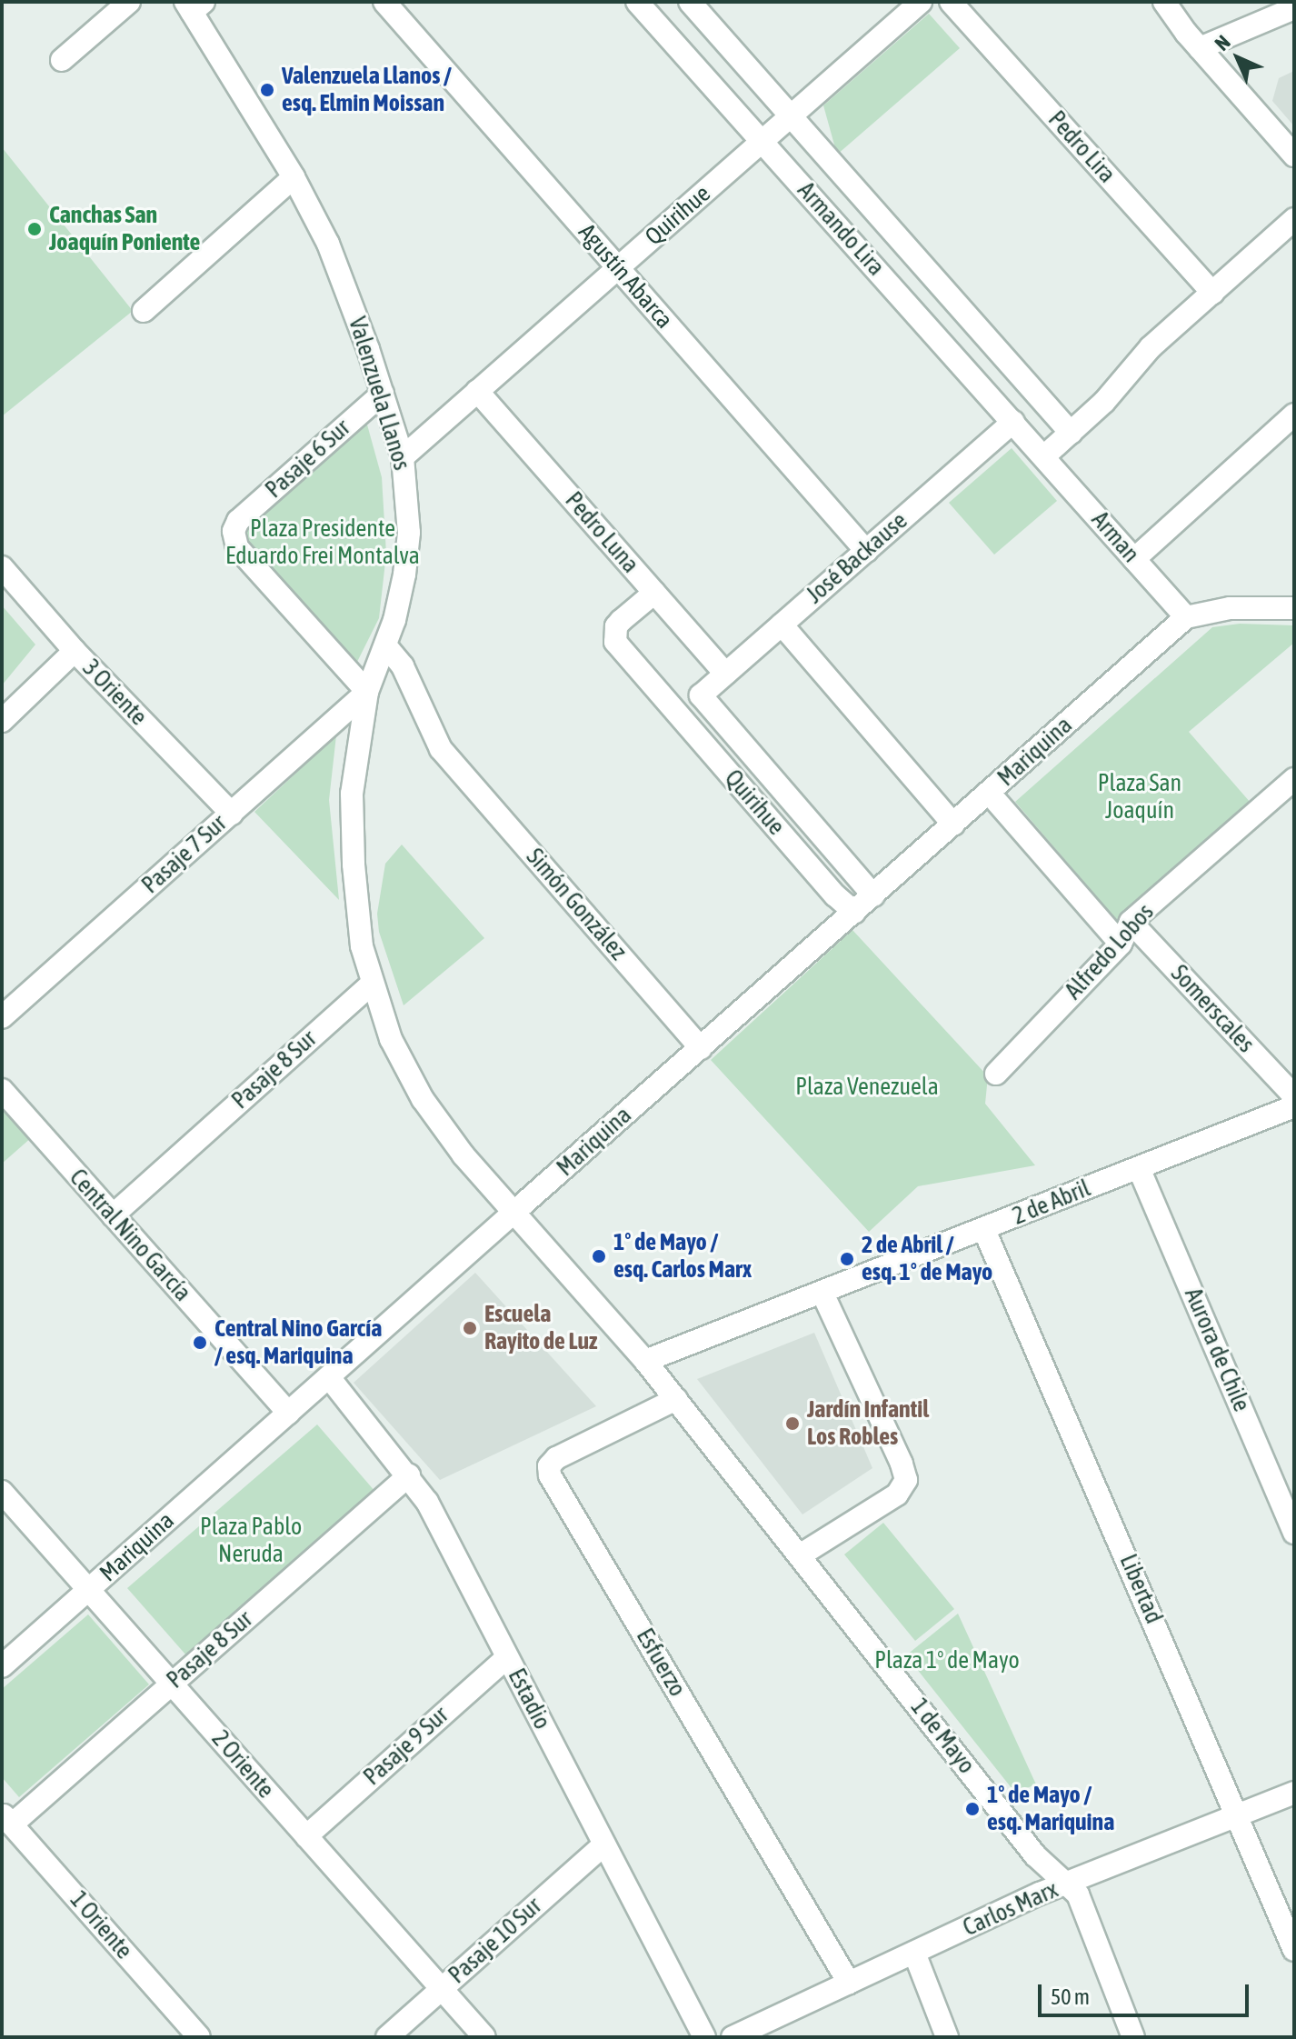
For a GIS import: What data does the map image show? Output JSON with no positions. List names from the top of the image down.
{
  "streets": {
    "street": [
      "Pedro Lira",
      "Quirihue",
      "Armando Lira",
      "Agustín Abarca",
      "Valenzuela Llanos",
      "Pasaje 6 Sur",
      "Pedro Luna",
      "Arman",
      "José Backause",
      "3 Oriente",
      "Mariquina",
      "Pasaje 7 Sur",
      "Simón González",
      "Alfredo Lobos",
      "Somerscales",
      "Pasaje 8 Sur",
      "2 de Abril",
      "Central Nino García",
      "Aurora de Chile",
      "Libertad",
      "Esfuerzo",
      "Estadio",
      "1 de Mayo",
      "Pasaje 9 Sur",
      "2 Oriente",
      "Carlos Marx",
      "1 Oriente",
      "Pasaje 10 Sur"
    ]
  },
  "crossings": [
    ["Quirihue", "Armando Lira"],
    ["Quirihue", "Agustín Abarca"],
    ["Quirihue", "Valenzuela Llanos"],
    ["Quirihue", "Pedro Luna"],
    ["Quirihue", "Mariquina"],
    ["Armando Lira", "Arman"],
    ["Armando Lira", "José Backause"],
    ["Agustín Abarca", "José Backause"],
    ["Valenzuela Llanos", "Pasaje 6 Sur"],
    ["Valenzuela Llanos", "Mariquina"],
    ["Valenzuela Llanos", "Pasaje 7 Sur"],
    ["Valenzuela Llanos", "Simón González"],
    ["Valenzuela Llanos", "Pasaje 8 Sur"],
    ["Valenzuela Llanos", "1 de Mayo"],
    ["Pasaje 6 Sur", "Pasaje 7 Sur"],
    ["Pedro Luna", "José Backause"],
    ["Arman", "Mariquina"],
    ["José Backause", "Mariquina"],
    ["3 Oriente", "Pasaje 7 Sur"],
    ["Mariquina", "Simón González"],
    ["Mariquina", "Central Nino García"],
    ["Mariquina", "Estadio"],
    ["Mariquina", "1 de Mayo"],
    ["Mariquina", "2 Oriente"],
    ["Alfredo Lobos", "Somerscales"],
    ["Pasaje 8 Sur", "Central Nino García"],
    ["Pasaje 8 Sur", "Estadio"],
    ["Pasaje 8 Sur", "2 Oriente"],
    ["Pasaje 8 Sur", "1 Oriente"],
    ["2 de Abril", "Aurora de Chile"],
    ["2 de Abril", "Libertad"],
    ["2 de Abril", "1 de Mayo"],
    ["Libertad", "Carlos Marx"],
    ["Esfuerzo", "1 de Mayo"],
    ["Esfuerzo", "Carlos Marx"],
    ["Estadio", "Pasaje 9 Sur"],
    ["Estadio", "Pasaje 10 Sur"],
    ["1 de Mayo", "Carlos Marx"],
    ["Pasaje 9 Sur", "2 Oriente"],
    ["2 Oriente", "Pasaje 10 Sur"]
  ],
  "parks": [
    "Plaza Presidente Eduardo Frei Montalva",
    "Plaza San Joaquín",
    "Plaza Venezuela",
    "Plaza Pablo Neruda",
    "Plaza 1° de Mayo"
  ],
  "places": [
    "Valenzuela Llanos / esq. Elmin Moissan",
    "Canchas San Joaquín Poniente",
    "1° de Mayo / esq. Carlos Marx",
    "2 de Abril / esq. 1° de Mayo",
    "Escuela Rayito de Luz",
    "Central Nino García / esq. Mariquina",
    "Jardín Infantil Los Robles",
    "1° de Mayo / esq. Mariquina"
  ],
  "scale_bar": "50 m",
  "north": "top left"
}
